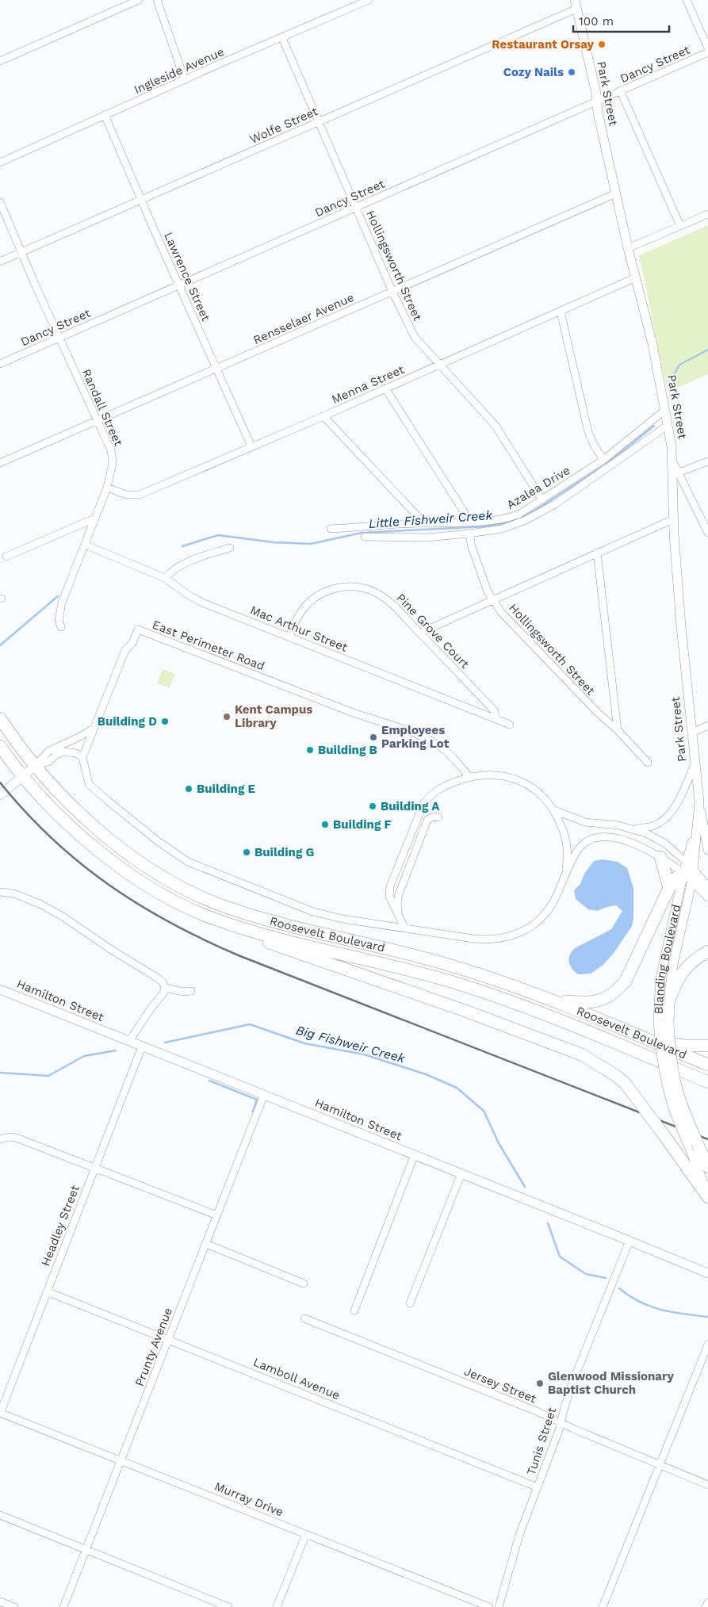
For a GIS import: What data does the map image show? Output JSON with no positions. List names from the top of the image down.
{
  "streets": {
    "main road": ["Roosevelt Boulevard", "Blanding Boulevard"],
    "street": [
      "Dancy Street",
      "Ingleside Avenue",
      "Park Street",
      "Wolfe Street",
      "Hollingsworth Street",
      "Lawrence Street",
      "Rensselaer Avenue",
      "Menna Street",
      "Randall Street",
      "Azalea Drive",
      "Mac Arthur Street",
      "Pine Grove Court",
      "East Perimeter Road",
      "Hamilton Street",
      "Headley Street",
      "Prunty Avenue",
      "Lamboll Avenue",
      "Jersey Street",
      "Tunis Street",
      "Murray Drive"
    ]
  },
  "crossings": [
    ["Dancy Street", "Park Street"],
    ["Dancy Street", "Hollingsworth Street"],
    ["Dancy Street", "Lawrence Street"],
    ["Dancy Street", "Randall Street"],
    ["Ingleside Avenue", "Hollingsworth Street"],
    ["Ingleside Avenue", "Lawrence Street"],
    ["Park Street", "Wolfe Street"],
    ["Park Street", "Rensselaer Avenue"],
    ["Park Street", "Menna Street"],
    ["Park Street", "Azalea Drive"],
    ["Park Street", "Blanding Boulevard"],
    ["Wolfe Street", "Hollingsworth Street"],
    ["Wolfe Street", "Lawrence Street"],
    ["Wolfe Street", "Randall Street"],
    ["Hollingsworth Street", "Rensselaer Avenue"],
    ["Hollingsworth Street", "Menna Street"],
    ["Hollingsworth Street", "Azalea Drive"],
    ["Lawrence Street", "Rensselaer Avenue"],
    ["Lawrence Street", "Menna Street"],
    ["Rensselaer Avenue", "Randall Street"],
    ["Menna Street", "Randall Street"],
    ["Randall Street", "Mac Arthur Street"],
    ["Mac Arthur Street", "Pine Grove Court"],
    ["Hamilton Street", "Headley Street"],
    ["Hamilton Street", "Prunty Avenue"],
    ["Hamilton Street", "Tunis Street"],
    ["Headley Street", "Lamboll Avenue"],
    ["Headley Street", "Murray Drive"],
    ["Prunty Avenue", "Lamboll Avenue"],
    ["Prunty Avenue", "Murray Drive"],
    ["Lamboll Avenue", "Tunis Street"],
    ["Jersey Street", "Tunis Street"]
  ],
  "water": ["Little Fishweir Creek", "Big Fishweir Creek"],
  "places": [
    "Restaurant Orsay",
    "Cozy Nails",
    "Kent Campus Library",
    "Building D",
    "Employees Parking Lot",
    "Building B",
    "Building E",
    "Building A",
    "Building F",
    "Building G",
    "Glenwood Missionary Baptist Church"
  ],
  "scale_bar": "100 m"
}
